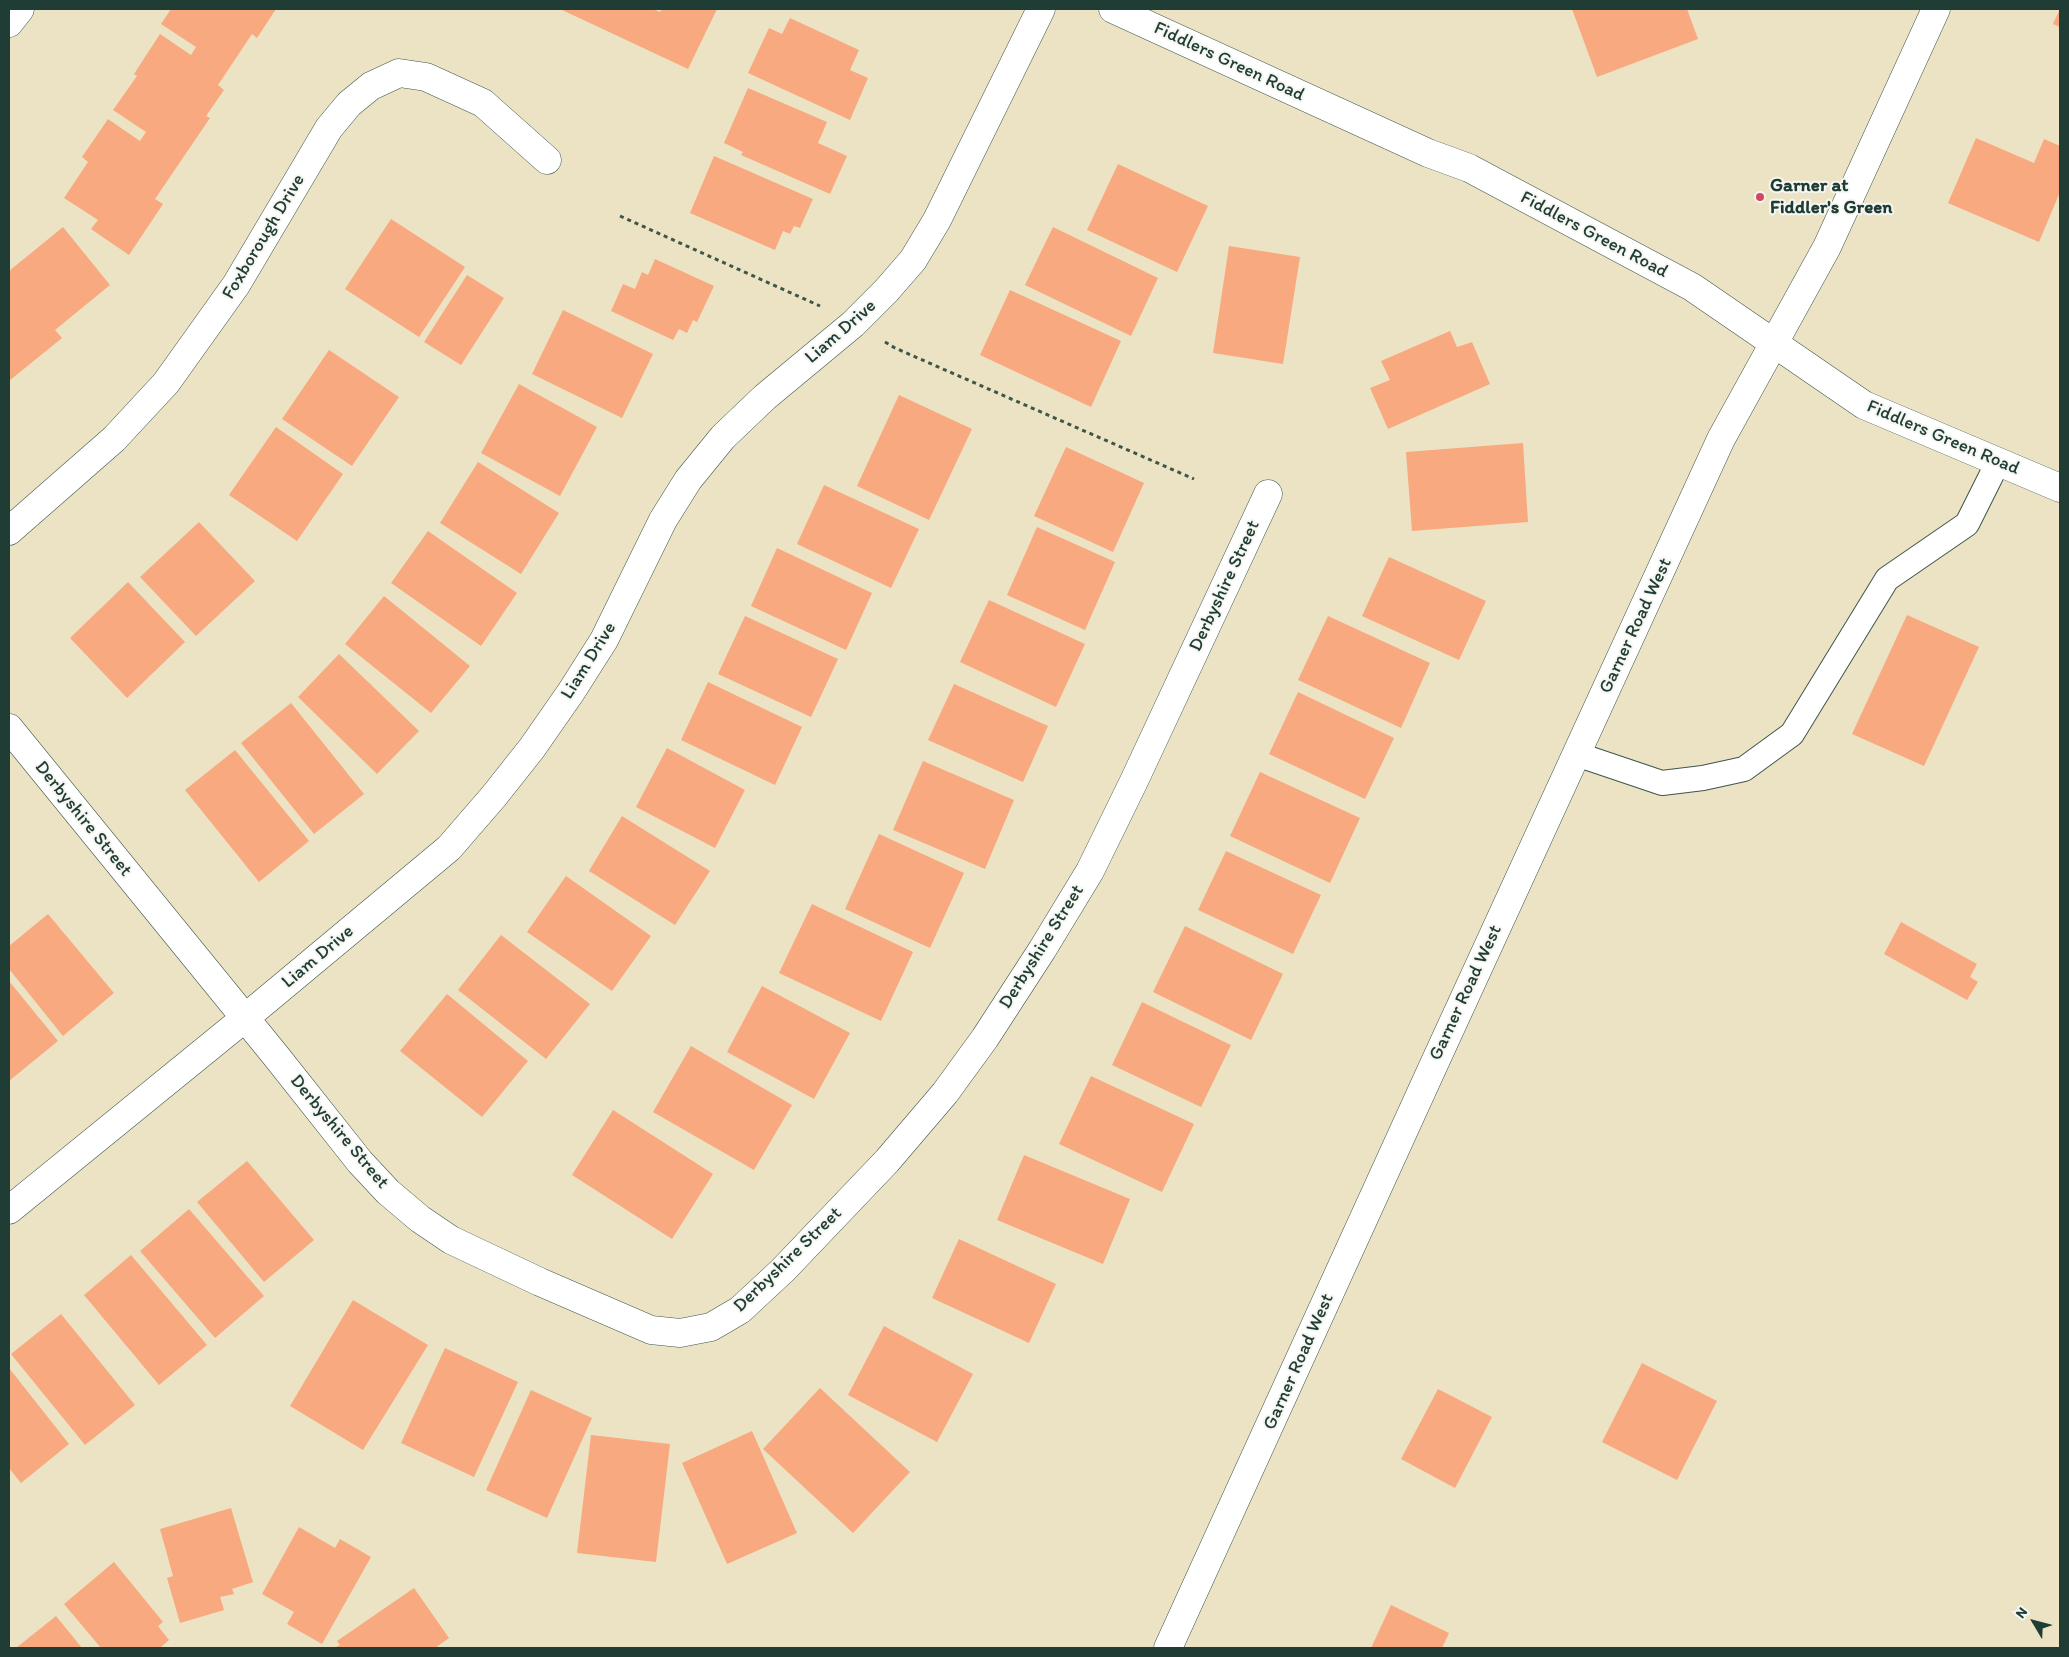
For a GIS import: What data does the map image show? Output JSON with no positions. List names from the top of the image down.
{
  "streets": {
    "main road": [
      "Fiddlers Green Road",
      "Foxborough Drive",
      "Liam Drive",
      "Derbyshire Street",
      "Garner Road West"
    ]
  },
  "crossings": [
    ["Fiddlers Green Road", "Garner Road West"],
    ["Liam Drive", "Derbyshire Street"]
  ],
  "places": ["Garner at Fiddler's Green"],
  "north": "top left"
}
